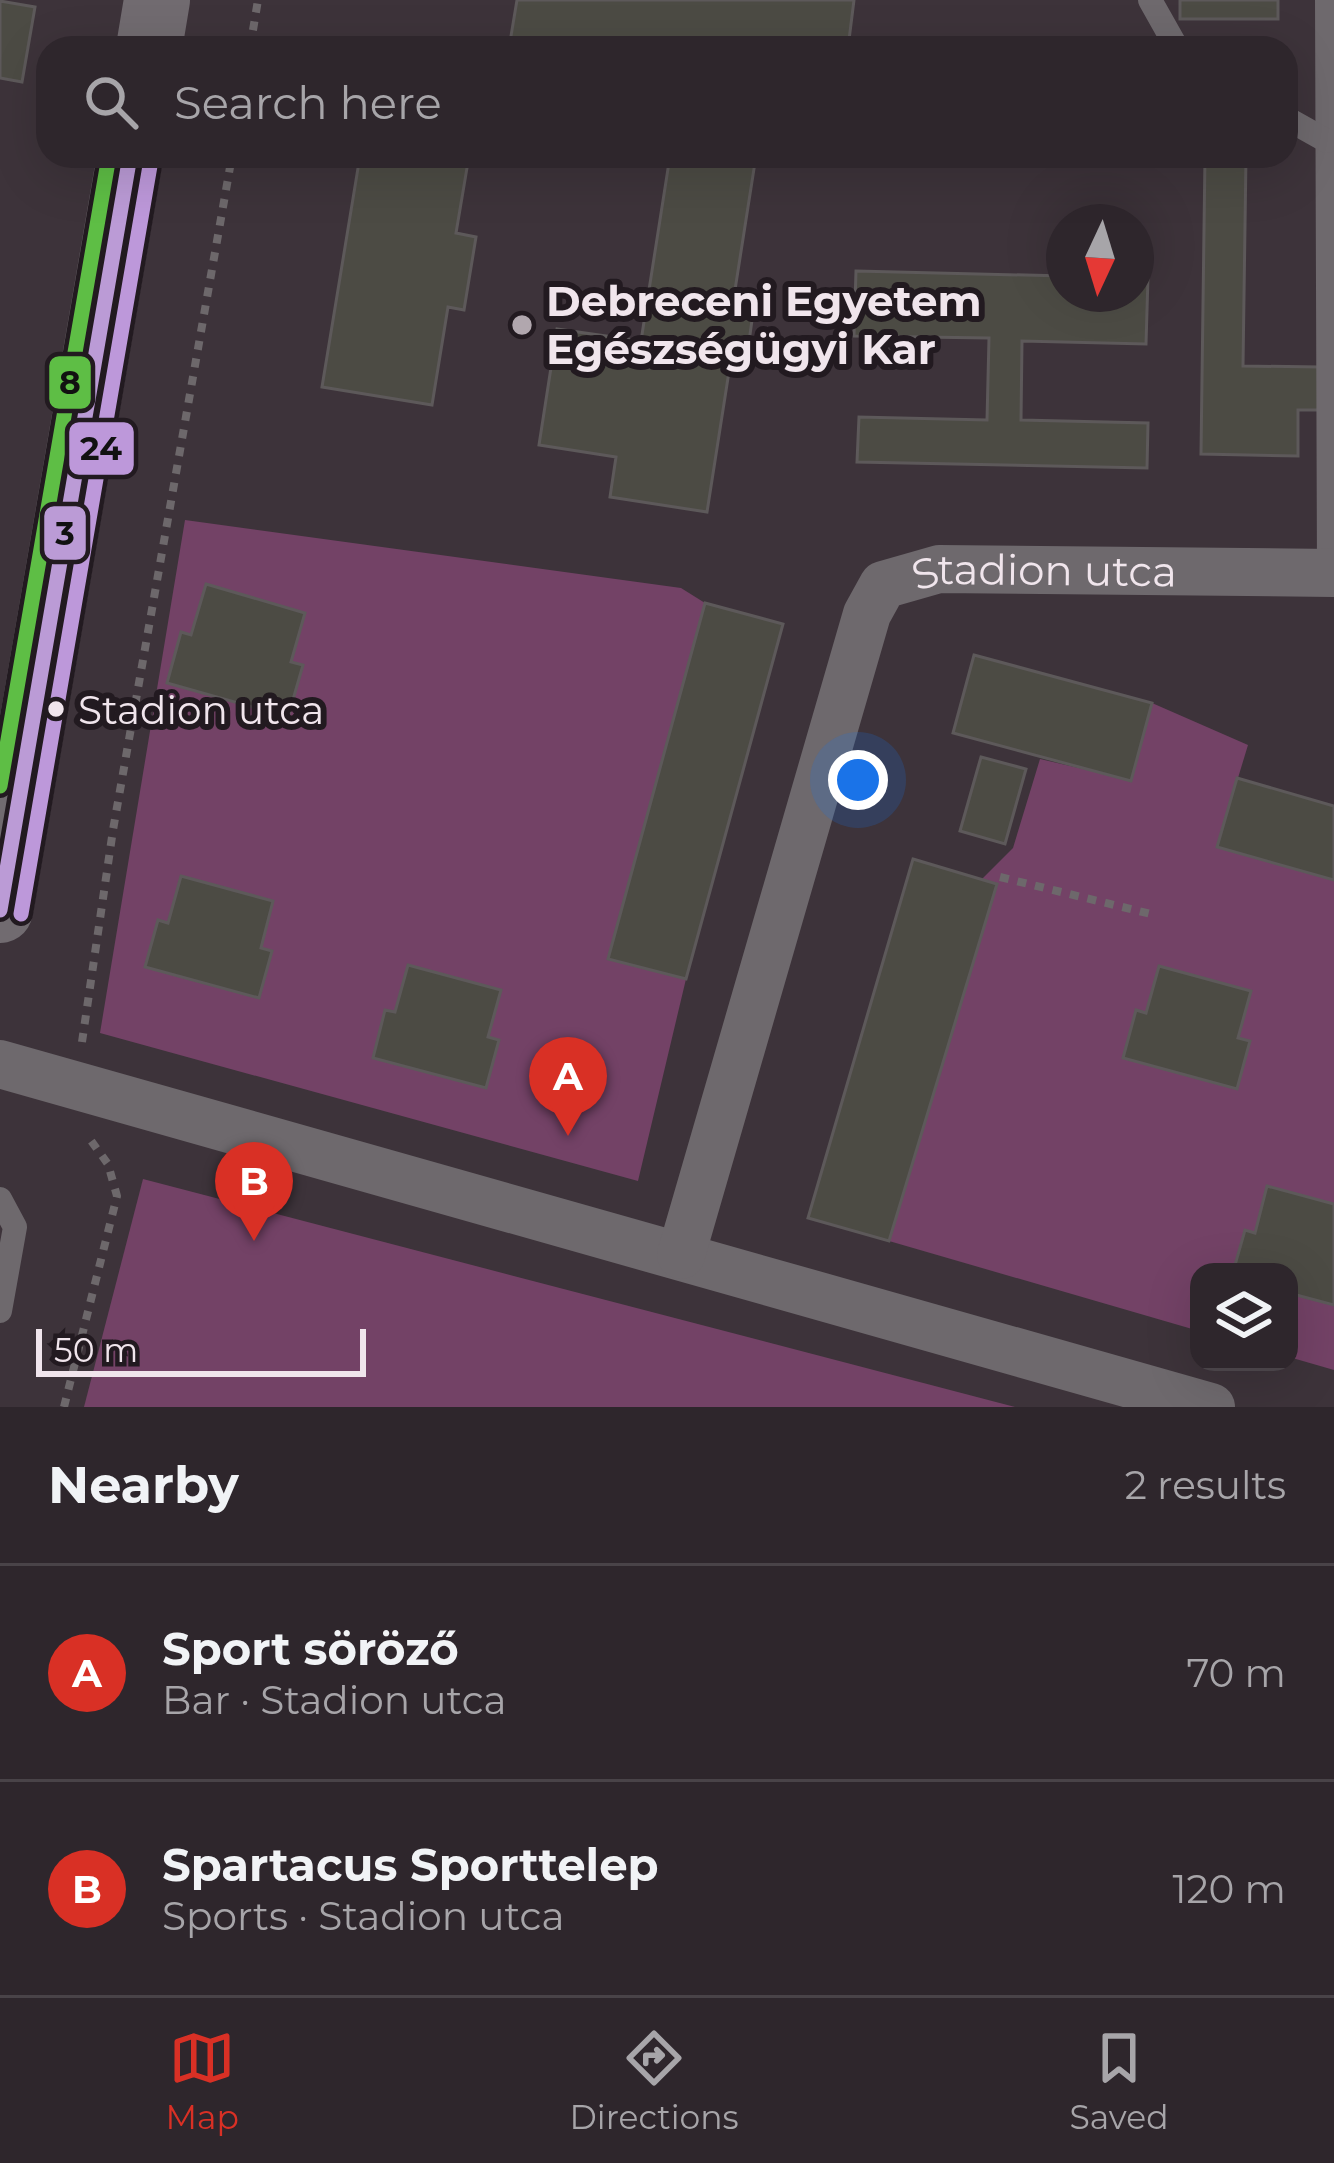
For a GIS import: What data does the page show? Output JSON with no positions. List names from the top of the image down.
{
  "streets": {
    "street": ["Stadion utca"]
  },
  "places": ["Debreceni Egyetem Egészségügyi Kar", "Stadion utca"],
  "lines": ["transit line 3", "transit line 24", "transit line 8"],
  "scale_bar": "50 m",
  "north": "bottom",
  "page": {
    "search": "Search here",
    "pins": ["A", "B"],
    "scale": "50 m",
    "heading": ["Nearby", "2 results"],
    "list": [
      {
        "mark": "A",
        "name": "Sport söröző",
        "note": "Bar · Stadion utca",
        "value": "70 m"
      },
      {
        "mark": "B",
        "name": "Spartacus Sporttelep",
        "note": "Sports · Stadion utca",
        "value": "120 m"
      }
    ],
    "nav": ["Map", "Directions", "Saved"]
  }
}
